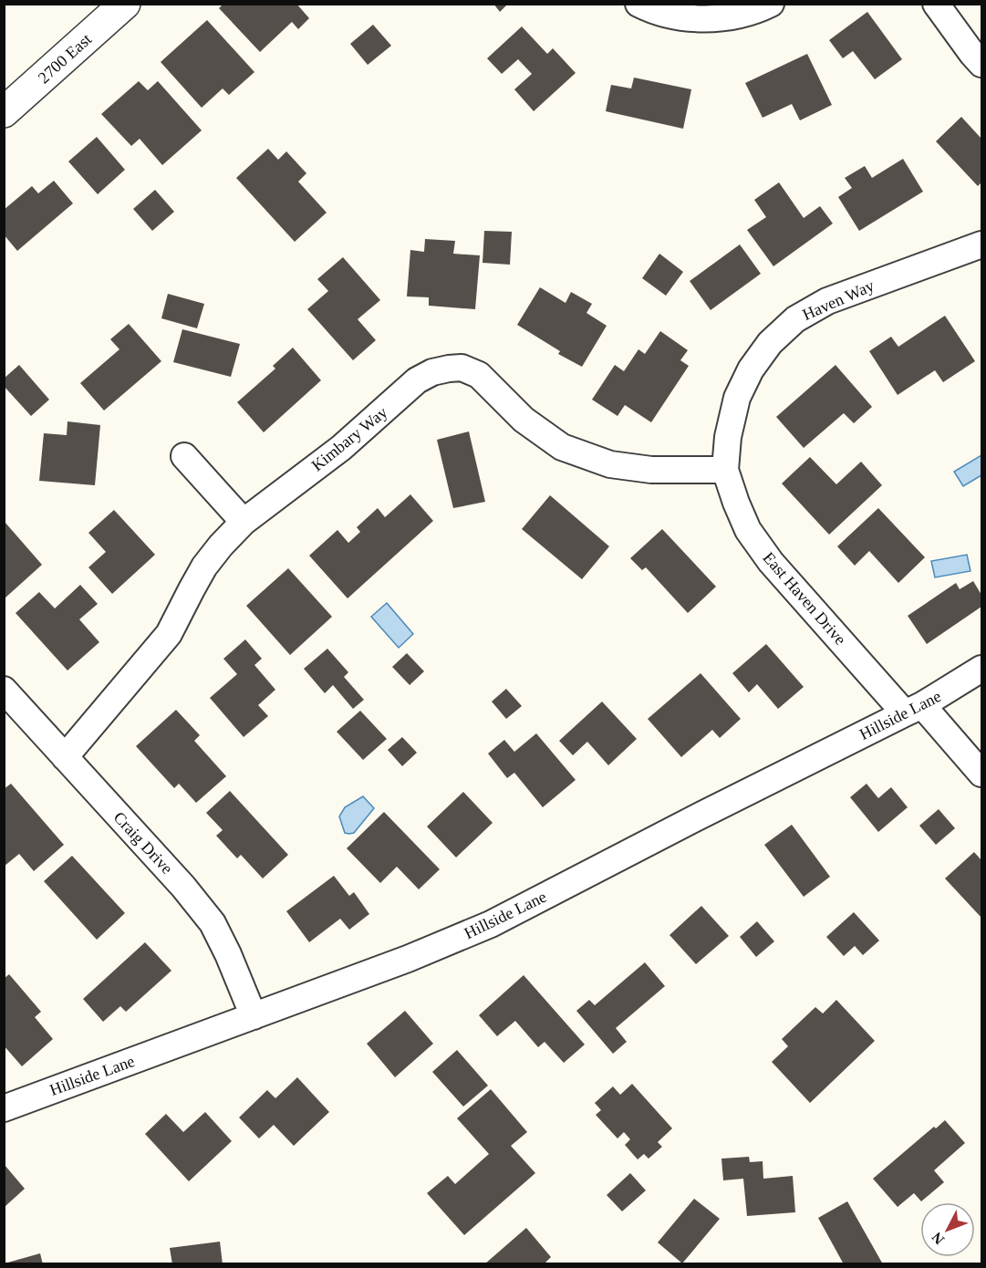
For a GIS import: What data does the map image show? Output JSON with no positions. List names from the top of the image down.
{
  "streets": {
    "street": [
      "2700 East",
      "Haven Way",
      "Kimbary Way",
      "East Haven Drive",
      "Hillside Lane",
      "Craig Drive"
    ]
  },
  "crossings": [
    ["Haven Way", "Kimbary Way"],
    ["Haven Way", "East Haven Drive"],
    ["Kimbary Way", "East Haven Drive"],
    ["Kimbary Way", "Craig Drive"],
    ["East Haven Drive", "Hillside Lane"],
    ["Hillside Lane", "Craig Drive"]
  ],
  "north": "bottom left"
}
